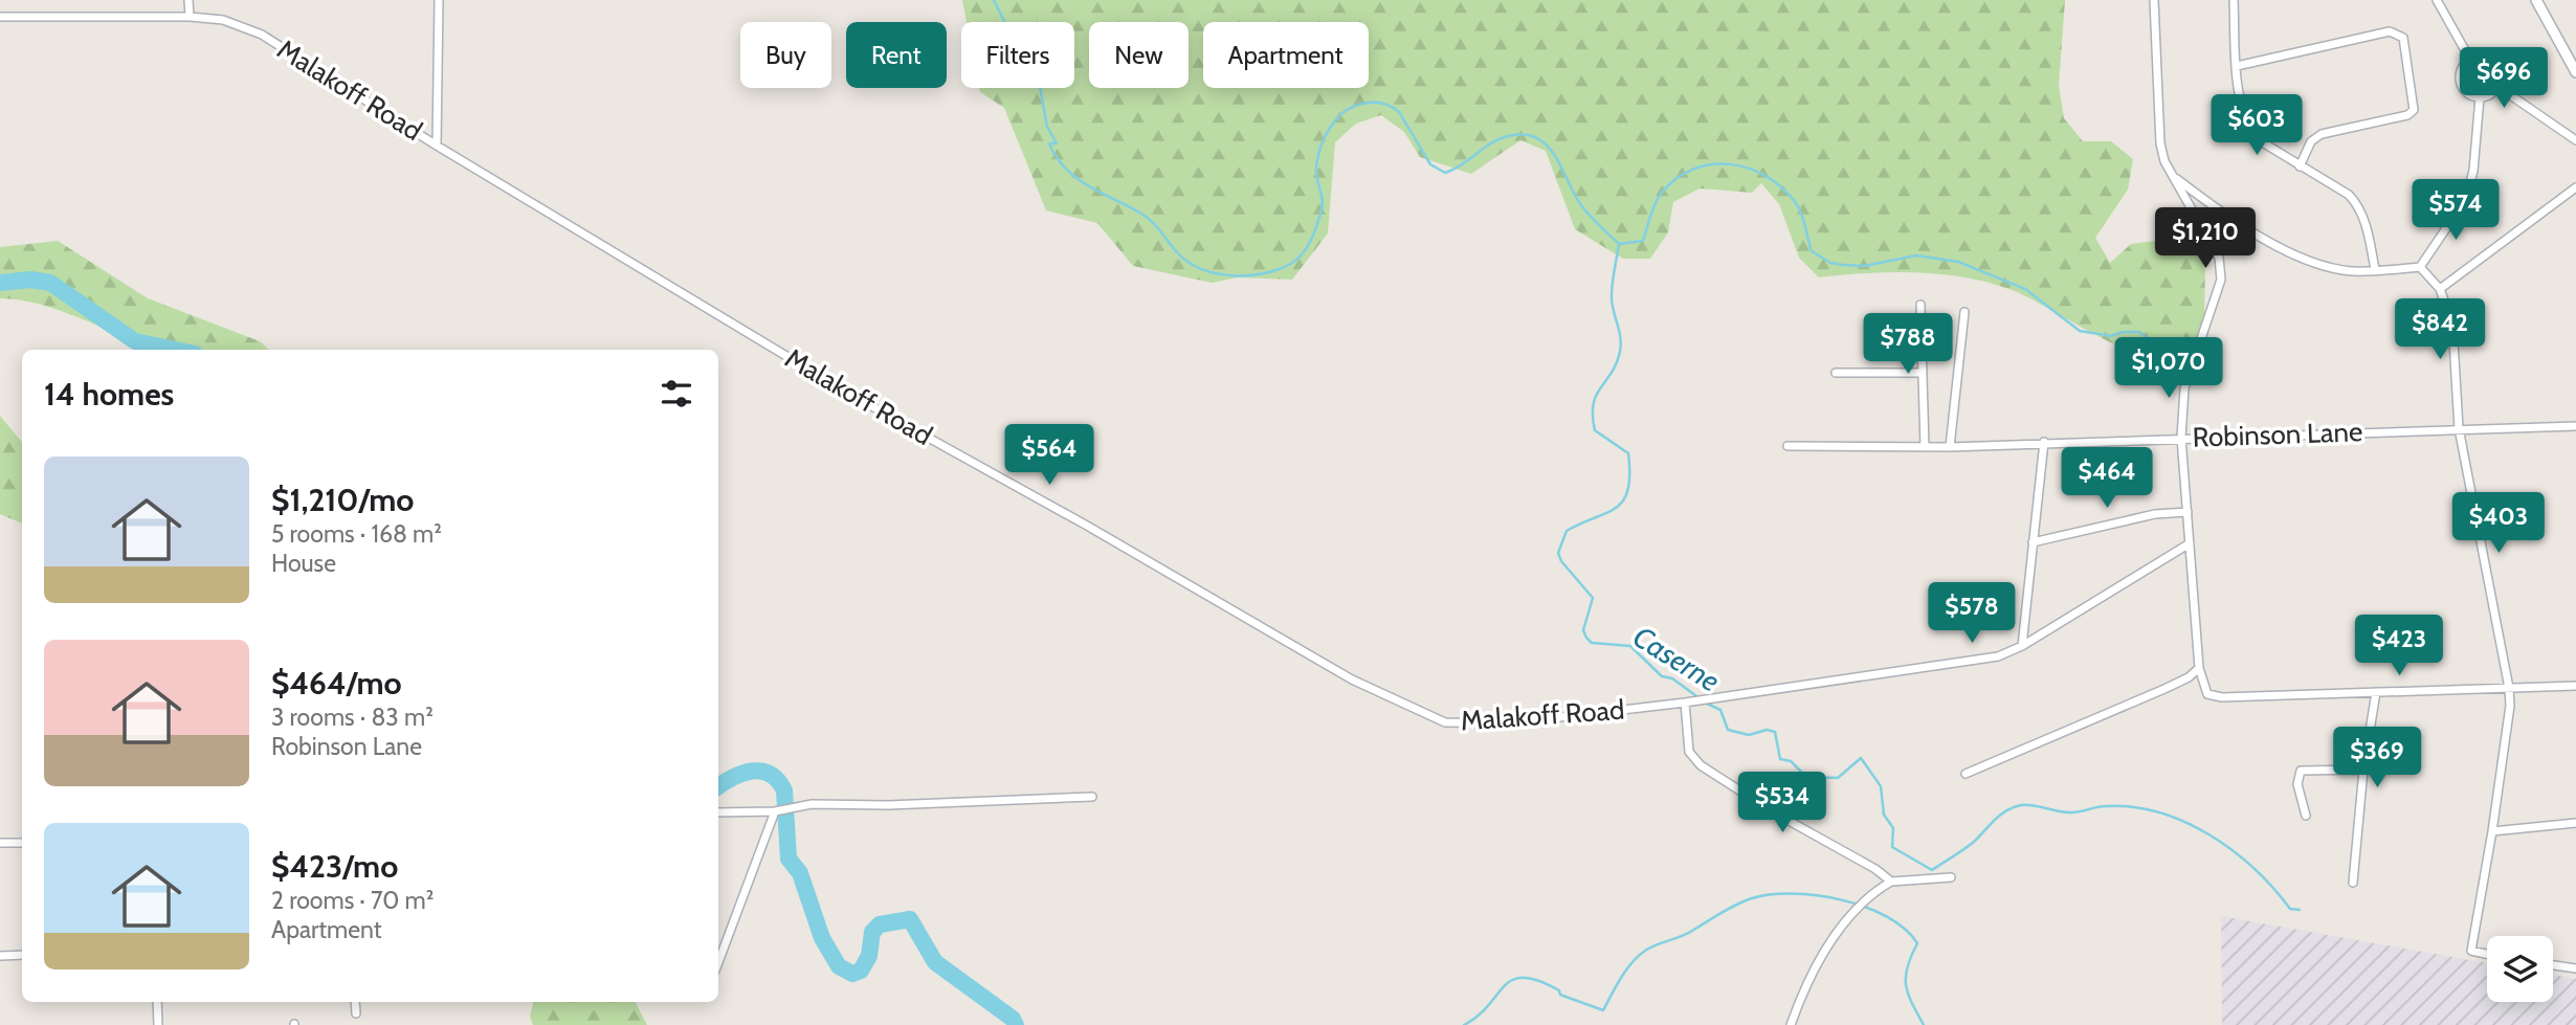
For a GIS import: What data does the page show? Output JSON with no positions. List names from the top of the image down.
{
  "streets": {
    "street": ["Malakoff Road", "Robinson Lane"]
  },
  "water": ["Caserne"],
  "page": {
    "chip": [
      "Buy",
      "Rent",
      "Filters",
      "New",
      "Apartment"
    ],
    "price": [
      "$696",
      "$603",
      "$574",
      "$1,210",
      "$842",
      "$788",
      "$1,070",
      "$564",
      "$464",
      "$403",
      "$578",
      "$423",
      "$369",
      "$534"
    ],
    "heading": "14 homes",
    "list": [
      {
        "name": "$1,210/mo",
        "note": "5 rooms · 168 m² · House"
      },
      {
        "name": "$464/mo",
        "note": "3 rooms · 83 m² · Robinson Lane"
      },
      {
        "name": "$423/mo",
        "note": "2 rooms · 70 m² · Apartment"
      }
    ]
  }
}
